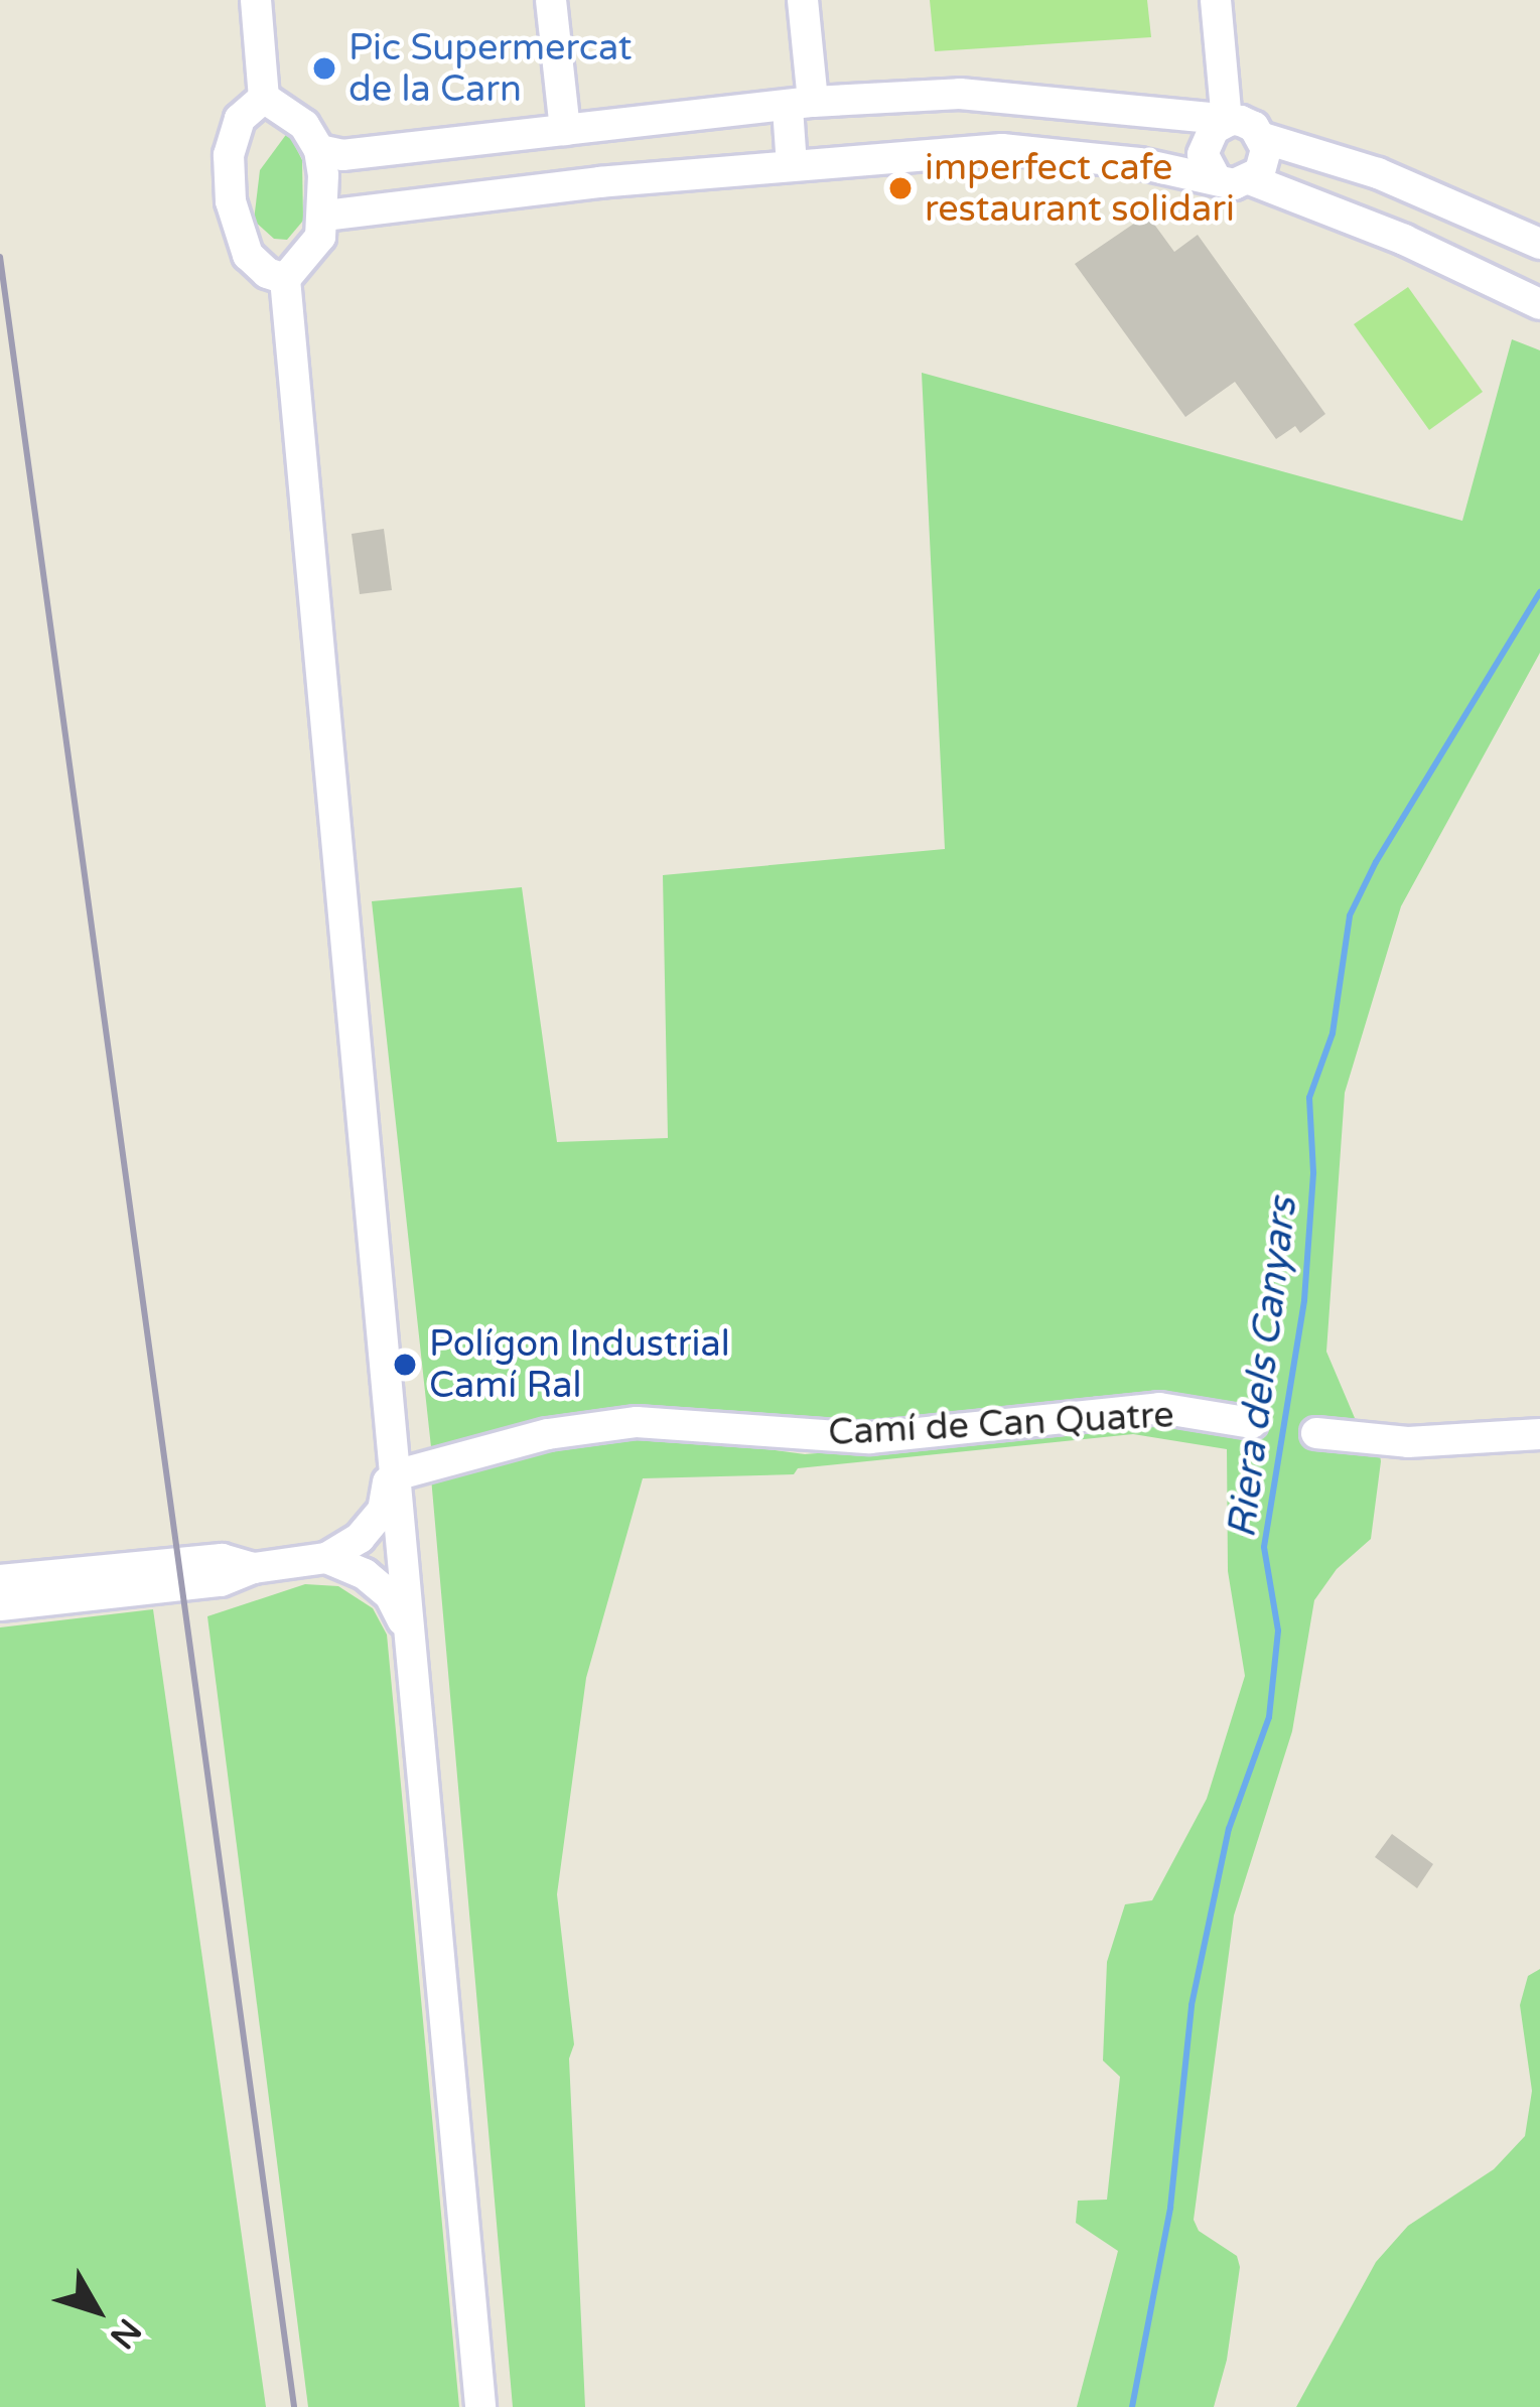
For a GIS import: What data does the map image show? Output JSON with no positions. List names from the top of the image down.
{
  "streets": {
    "street": ["Camí de Can Quatre"]
  },
  "water": ["Riera dels Canyars"],
  "places": ["Pic Supermercat de la Carn", "imperfect cafe restaurant solidari", "Polígon Industrial Camí Ral"],
  "north": "bottom right"
}
